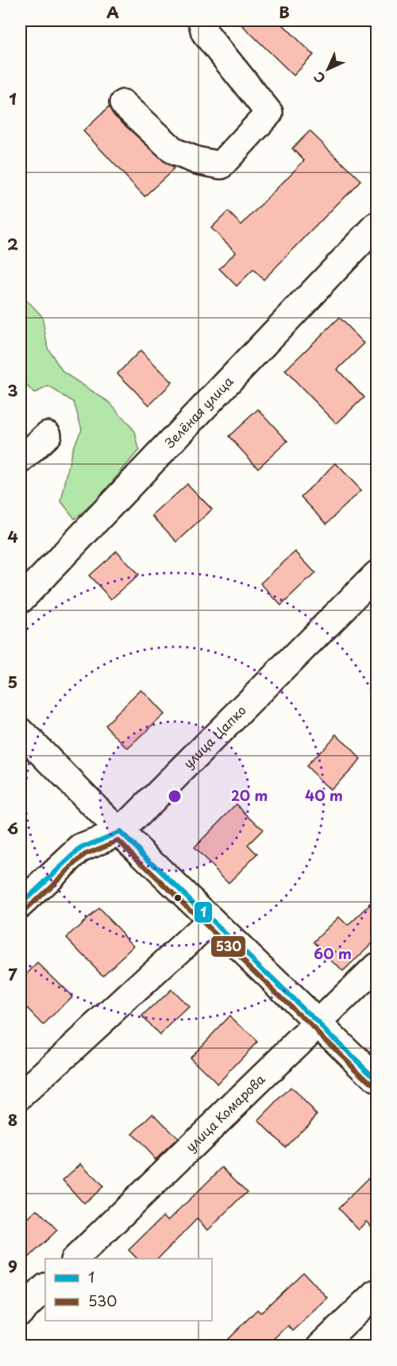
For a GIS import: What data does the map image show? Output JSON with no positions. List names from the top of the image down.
{
  "streets": {
    "street": ["Зелёная улица", "улица Цапко", "улица Комарова"]
  },
  "lines": ["transit line 1", "transit line 530"],
  "legend": ["1", "530"],
  "north": "bottom left",
  "grid": {
    "columns": ["A", "B"],
    "rows": [
      "1",
      "2",
      "3",
      "4",
      "5",
      "6",
      "7",
      "8",
      "9"
    ]
  },
  "rings": ["20 m", "40 m", "60 m"]
}
